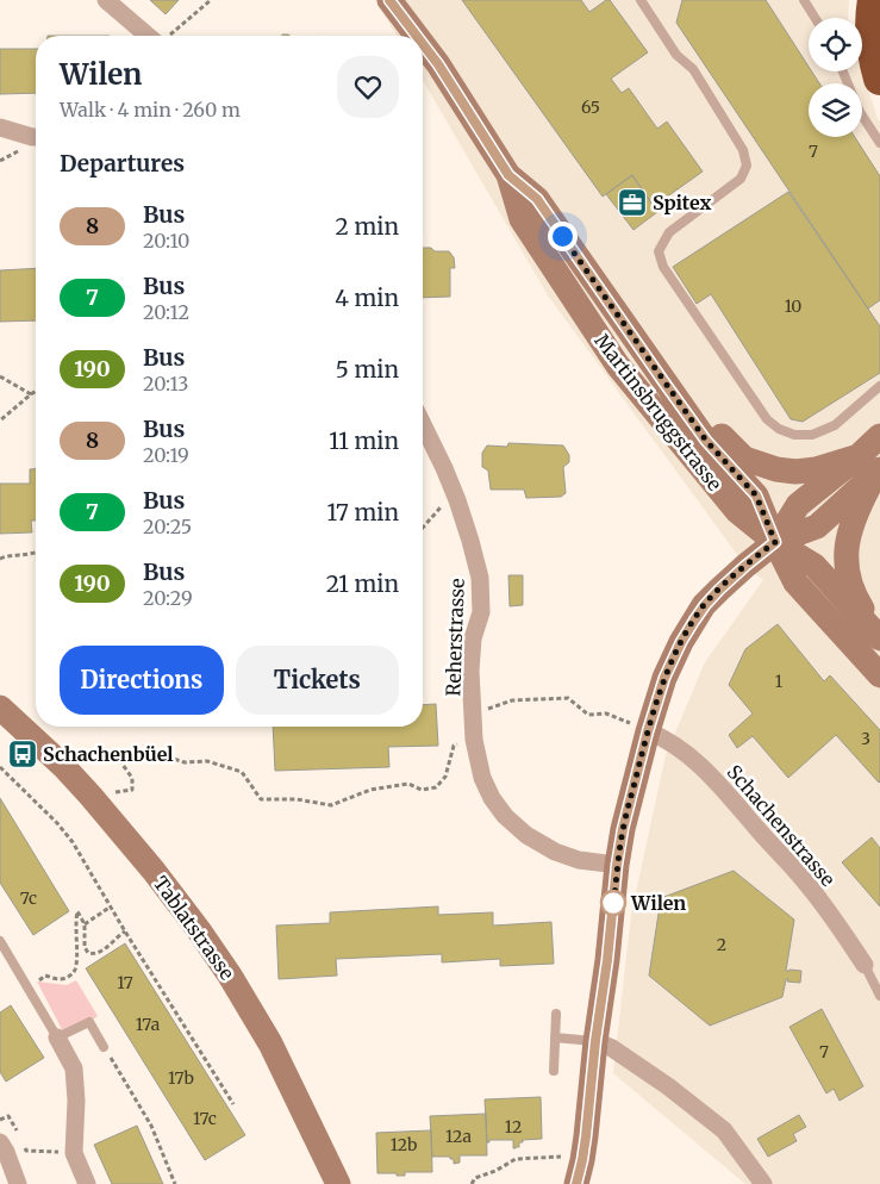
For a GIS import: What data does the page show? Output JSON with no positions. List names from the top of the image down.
{
  "streets": {
    "street": [
      "Martinsbruggstrasse",
      "Reherstrasse",
      "Schachenstrasse",
      "Tablatstrasse"
    ]
  },
  "places": {
    "office": ["Spitex"],
    "bus stop": ["Schachenbüel"],
    "other": ["Wilen"]
  },
  "lines": ["bus line 8"],
  "house_numbers": [
    "65",
    "7",
    "10",
    "1",
    "3",
    "7c",
    "2",
    "17",
    "17a",
    "7",
    "17b",
    "17c",
    "12",
    "12a",
    "12b"
  ],
  "page": {
    "heading": [
      ["Wilen", "Walk · 4 min · 260 m"],
      "Departures"
    ],
    "list": [
      {
        "mark": "8",
        "name": "Bus",
        "note": "20:10",
        "value": "2 min"
      },
      {
        "mark": "7",
        "name": "Bus",
        "note": "20:12",
        "value": "4 min"
      },
      {
        "mark": "190",
        "name": "Bus",
        "note": "20:13",
        "value": "5 min"
      },
      {
        "mark": "8",
        "name": "Bus",
        "note": "20:19",
        "value": "11 min"
      },
      {
        "mark": "7",
        "name": "Bus",
        "note": "20:25",
        "value": "17 min"
      },
      {
        "mark": "190",
        "name": "Bus",
        "note": "20:29",
        "value": "21 min"
      }
    ],
    "buttons": ["Directions", "Tickets"]
  }
}
